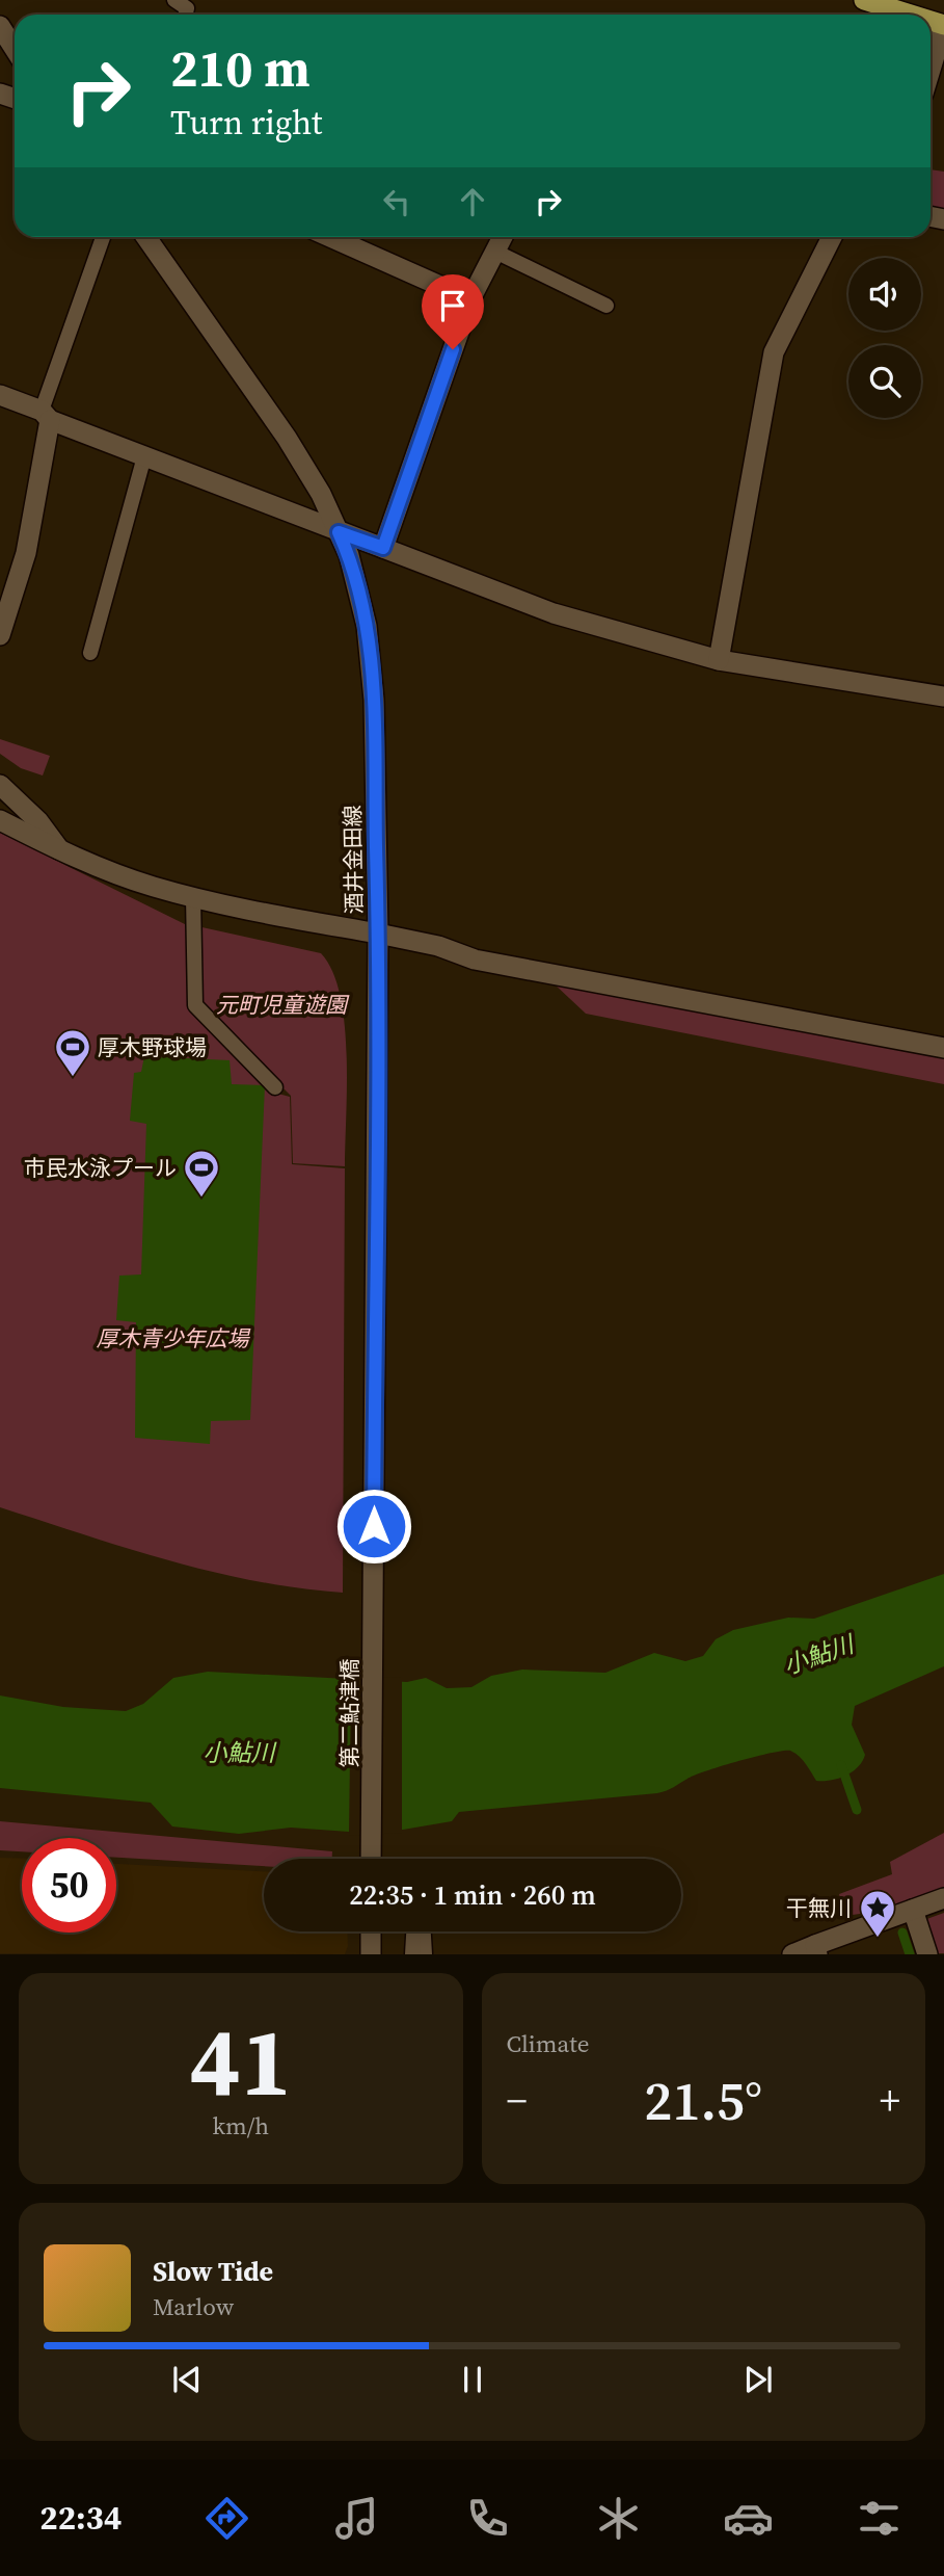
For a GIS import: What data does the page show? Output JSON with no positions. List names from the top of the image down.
{
  "streets": {
    "street": ["酒井金田線", "第二鮎津橋"]
  },
  "crossings": [
    ["酒井金田線", "第二鮎津橋"]
  ],
  "water": ["小鮎川"],
  "parks": ["元町児童遊園", "厚木青少年広場"],
  "places": {
    "sports": ["厚木野球場", "市民水泳プール"],
    "place": ["干無川"]
  },
  "page": {
    "turn": ["210 m", "Turn right"],
    "limit": "50",
    "trip": "22:35 · 1 min · 260 m",
    "tile": [
      ["41", "km/h"],
      "Climate"
    ],
    "heat": ["−", "21.5°", "+"],
    "song": ["Slow Tide", "Marlow"],
    "tabs": "22:34"
  }
}
